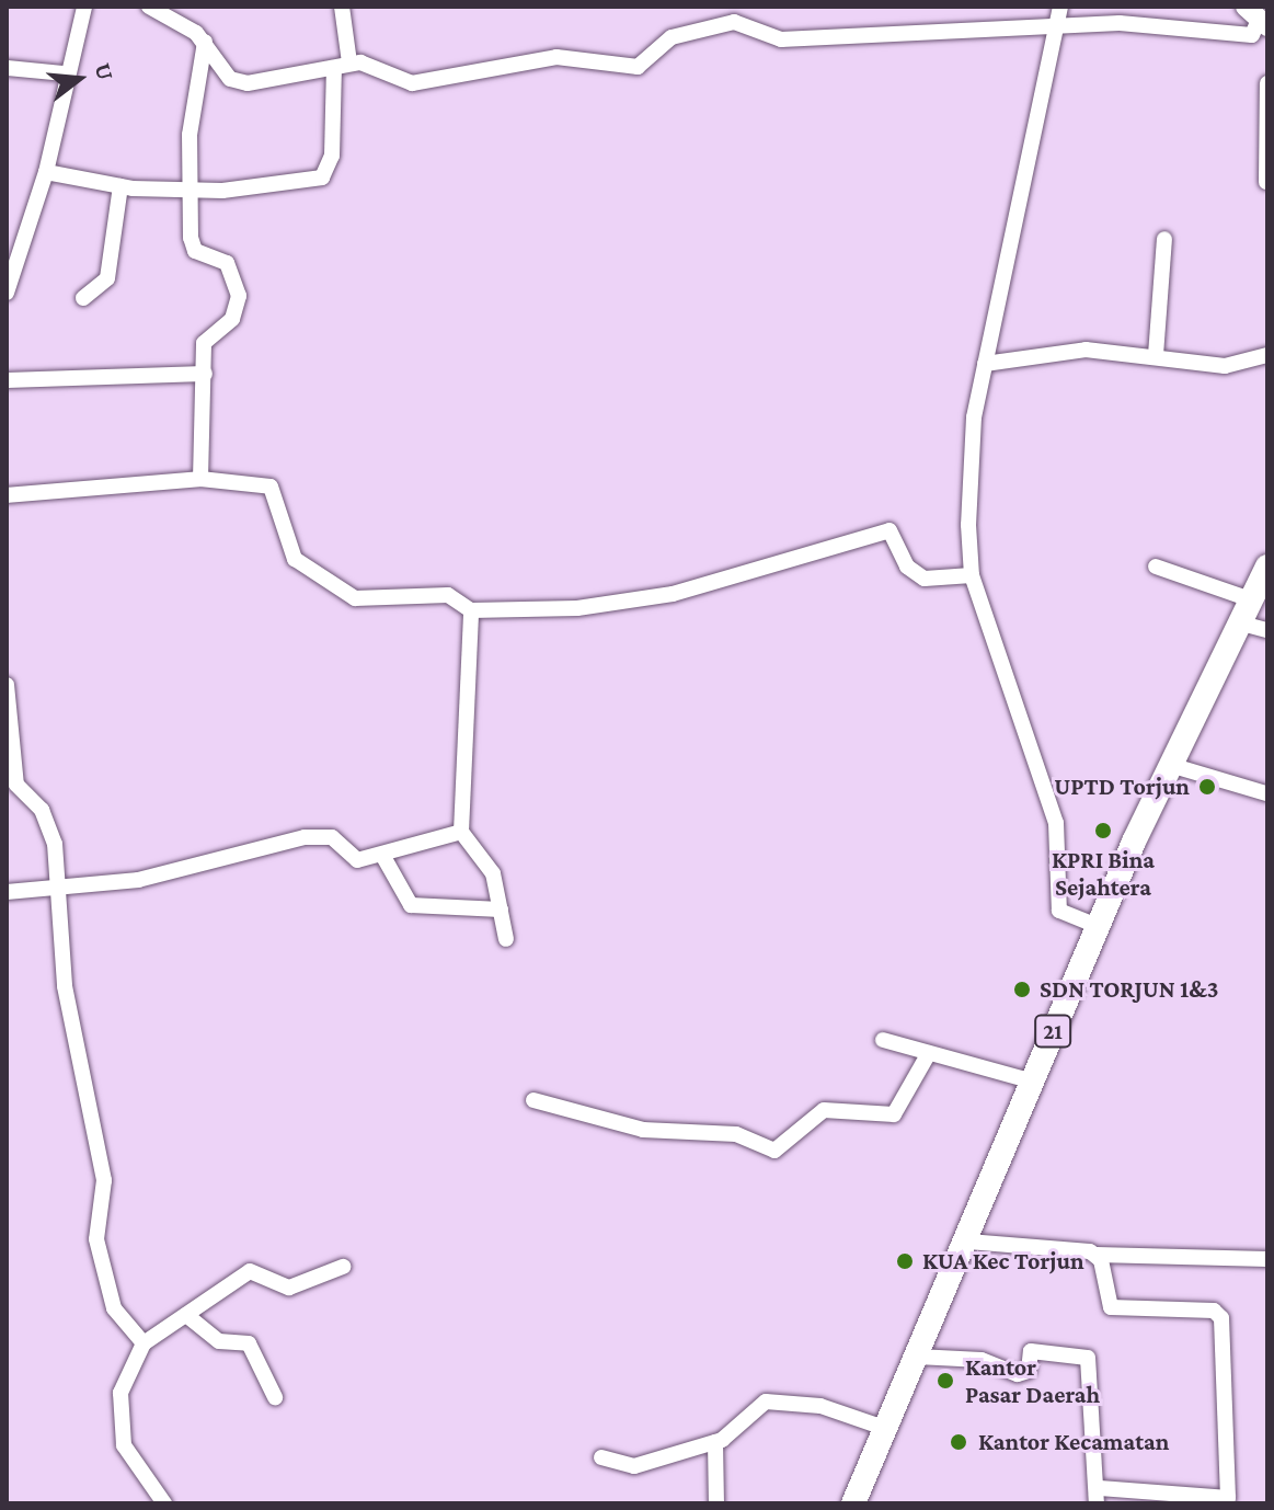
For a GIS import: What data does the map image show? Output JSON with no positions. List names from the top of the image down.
{
  "streets": {
    "highway": ["21"]
  },
  "places": [
    "UPTD Torjun",
    "KPRI Bina Sejahtera",
    "SDN TORJUN 1&3",
    "KUA Kec Torjun",
    "Kantor Pasar Daerah",
    "Kantor Kecamatan"
  ],
  "north": "right"
}
